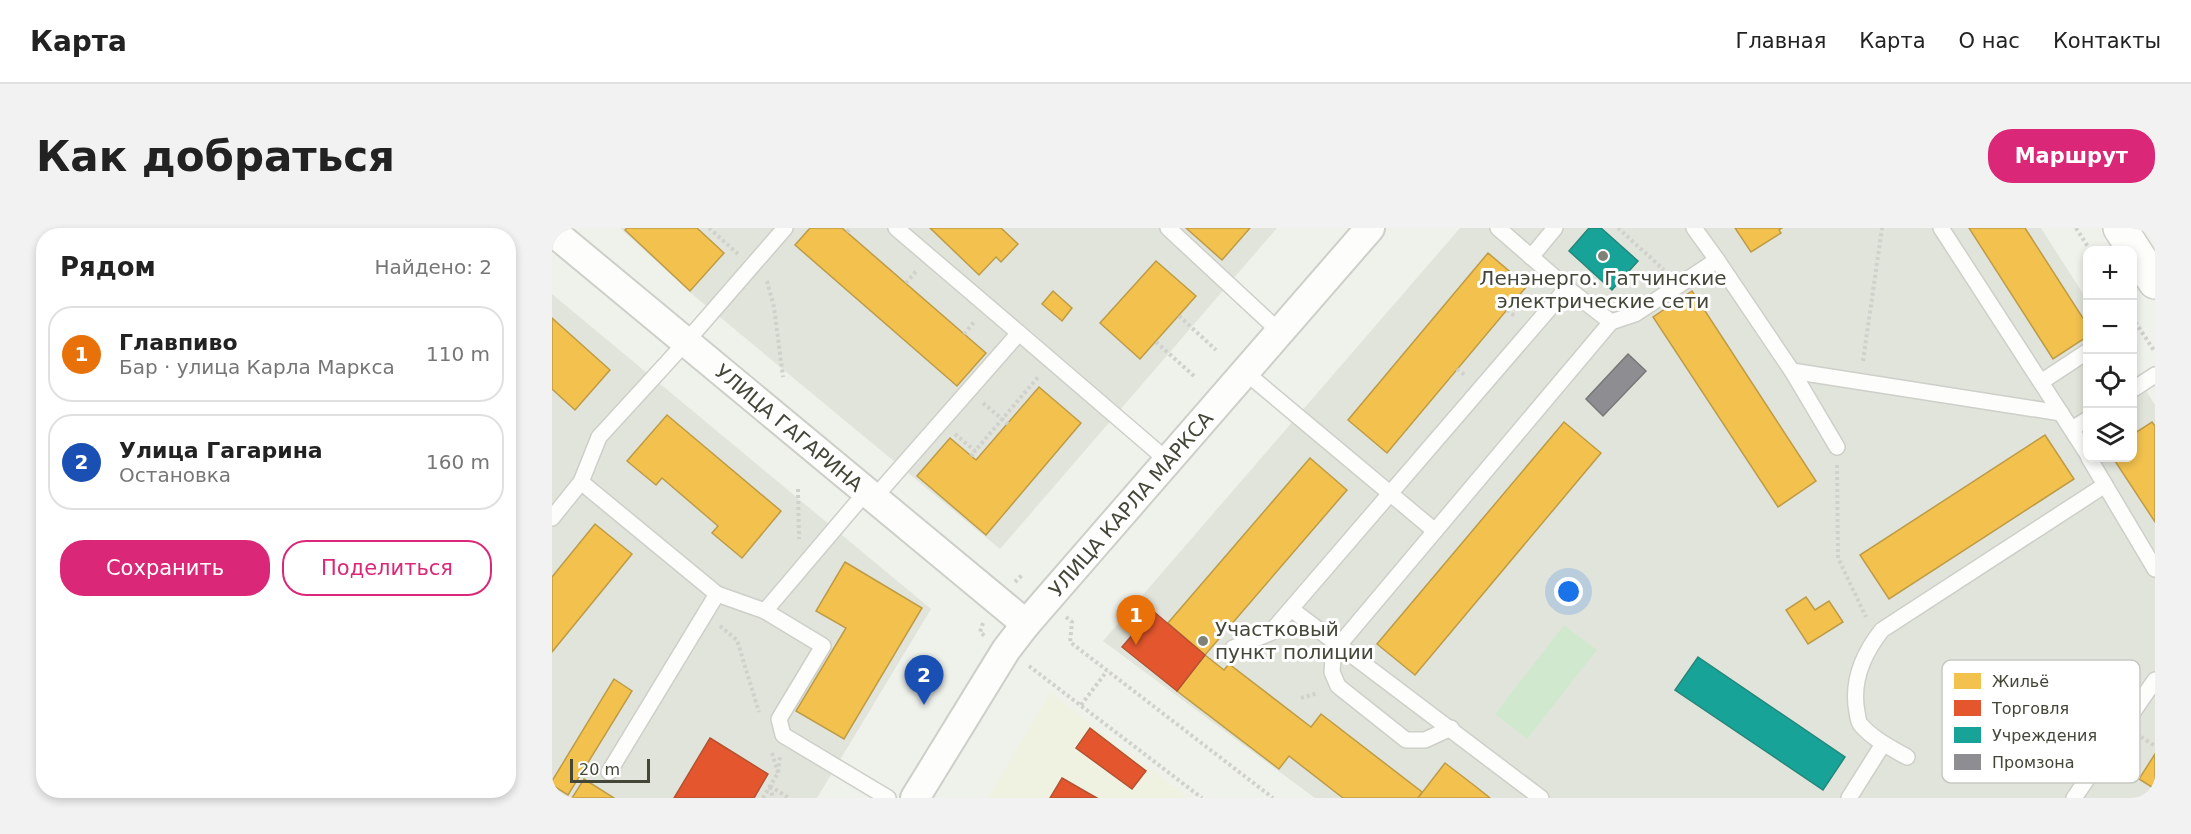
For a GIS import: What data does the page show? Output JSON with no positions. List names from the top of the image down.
{
  "streets": {
    "street": ["УЛИЦА ГАГАРИНА", "УЛИЦА КАРЛА МАРКСА"]
  },
  "crossings": [
    ["УЛИЦА ГАГАРИНА", "УЛИЦА КАРЛА МАРКСА"]
  ],
  "places": ["Ленэнерго. Гатчинские электрические сети", "Участковый пункт полиции"],
  "legend": [
    "Жильё",
    "Торговля",
    "Учреждения",
    "Промзона"
  ],
  "scale_bar": "20 m",
  "page": {
    "header": "Карта",
    "nav": [
      "Главная",
      "Карта",
      "О нас",
      "Контакты"
    ],
    "buttons": [
      "Маршрут",
      ["Сохранить", "Поделиться"]
    ],
    "title": "Как добраться",
    "heading": ["Рядом", "Найдено: 2"],
    "map_buttons": ["+", "−"],
    "list": [
      {
        "mark": "1",
        "name": "Главпиво",
        "note": "Бар · улица Карла Маркса",
        "value": "110 m"
      },
      {
        "mark": "2",
        "name": "Улица Гагарина",
        "note": "Остановка",
        "value": "160 m"
      }
    ],
    "pins": ["1", "2"],
    "scale": "20 m"
  }
}
